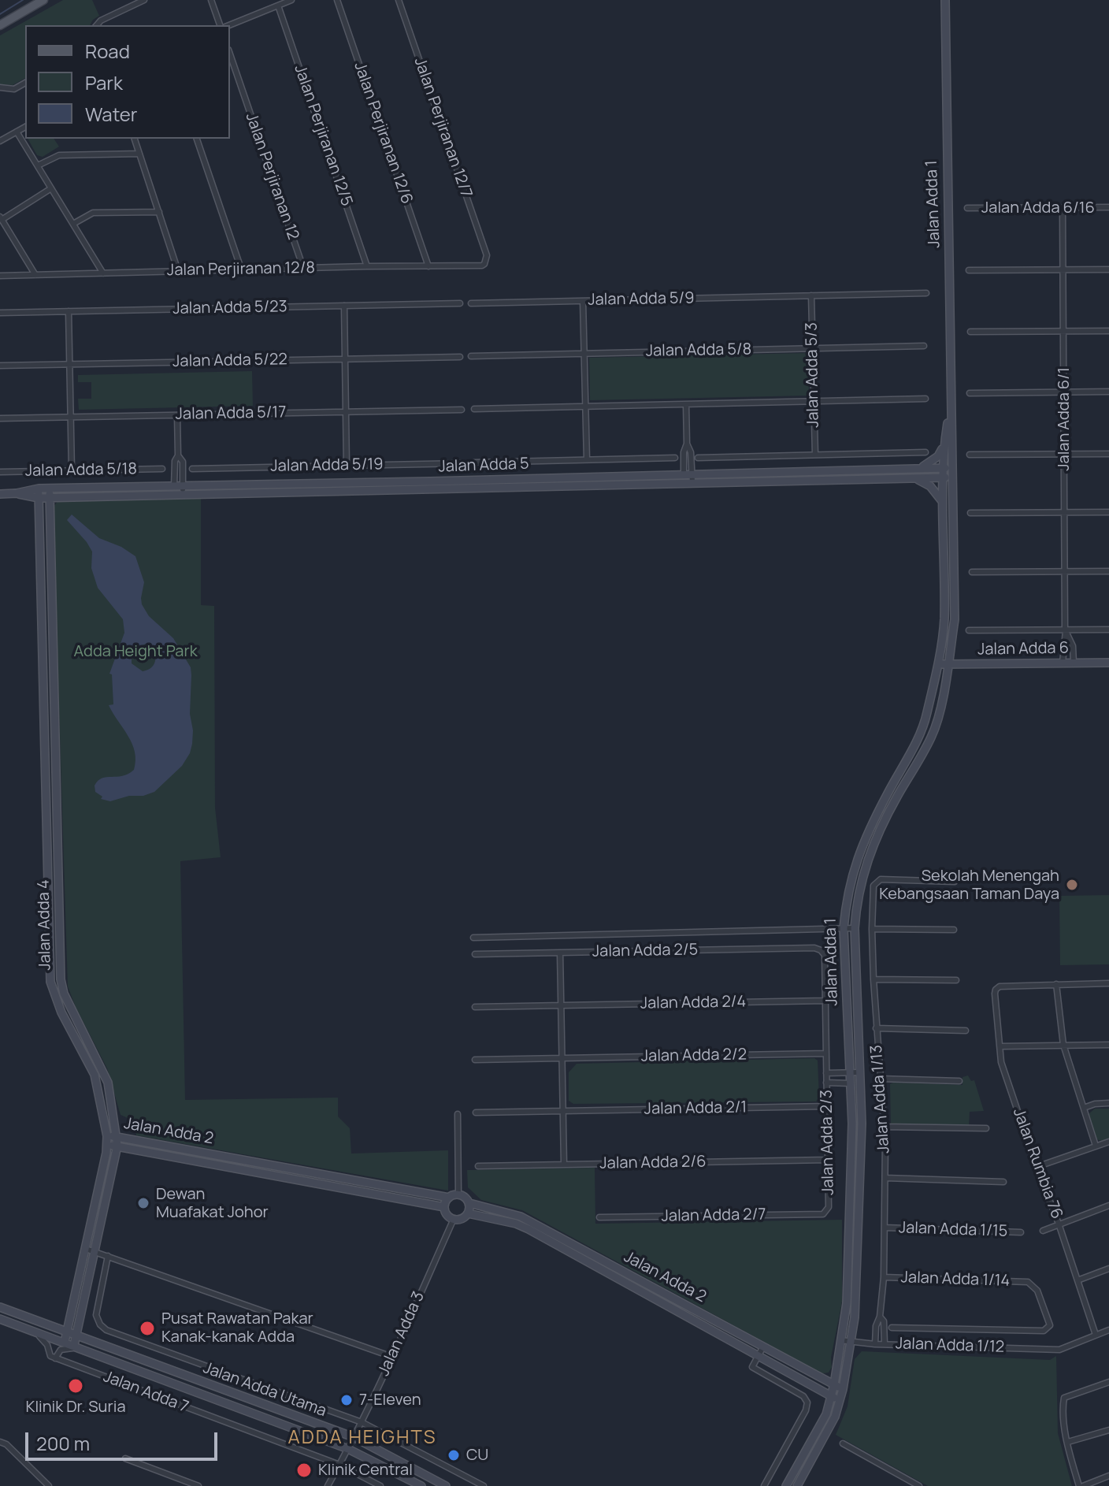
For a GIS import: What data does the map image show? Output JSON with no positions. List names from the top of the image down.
{
  "streets": {
    "street": [
      "Jalan Perjiranan 12/7",
      "Jalan Perjiranan 12/6",
      "Jalan Perjiranan 12/5",
      "Jalan Perjiranan 12",
      "Jalan Adda 1",
      "Jalan Adda 6/16",
      "Jalan Perjiranan 12/8",
      "Jalan Adda 5/9",
      "Jalan Adda 5/23",
      "Jalan Adda 5/8",
      "Jalan Adda 5/22",
      "Jalan Adda 5/3",
      "Jalan Adda 5/17",
      "Jalan Adda 6/1",
      "Jalan Adda 5/19",
      "Jalan Adda 5",
      "Jalan Adda 5/18",
      "Jalan Adda 6",
      "Jalan Adda 4",
      "Jalan Adda 2/5",
      "Jalan Adda 2/4",
      "Jalan Adda 2/2",
      "Jalan Adda 1/13",
      "Jalan Adda 2/1",
      "Jalan Adda 2",
      "Jalan Adda 2/3",
      "Jalan Adda 2/6",
      "Jalan Rumbia 76",
      "Jalan Adda 2/7",
      "Jalan Adda 1/15",
      "Jalan Adda 1/14",
      "Jalan Adda 3",
      "Jalan Adda 1/12",
      "Jalan Adda Utama",
      "Jalan Adda 7"
    ]
  },
  "crossings": [
    ["Jalan Perjiranan 12/7", "Jalan Perjiranan 12/8"],
    ["Jalan Perjiranan 12/6", "Jalan Perjiranan 12/8"],
    ["Jalan Perjiranan 12/5", "Jalan Perjiranan 12/8"],
    ["Jalan Perjiranan 12", "Jalan Perjiranan 12/8"],
    ["Jalan Adda 1", "Jalan Adda 5"],
    ["Jalan Adda 1", "Jalan Adda 6"],
    ["Jalan Adda 1", "Jalan Adda 2"],
    ["Jalan Adda 1", "Jalan Adda 1/12"],
    ["Jalan Adda 6/16", "Jalan Adda 6/1"],
    ["Jalan Adda 5/9", "Jalan Adda 5/3"],
    ["Jalan Adda 5/8", "Jalan Adda 5/3"],
    ["Jalan Adda 5", "Jalan Adda 4"],
    ["Jalan Adda 4", "Jalan Adda 2"],
    ["Jalan Adda 4", "Jalan Adda Utama"],
    ["Jalan Adda 2/5", "Jalan Adda 2/4"],
    ["Jalan Adda 2/2", "Jalan Adda 2/3"],
    ["Jalan Adda 1/13", "Jalan Adda 1/15"],
    ["Jalan Adda 1/13", "Jalan Adda 1/14"],
    ["Jalan Adda 2/1", "Jalan Adda 2/3"],
    ["Jalan Adda 2", "Jalan Adda 3"],
    ["Jalan Adda 2/3", "Jalan Adda 2/6"],
    ["Jalan Adda 2/3", "Jalan Adda 2/7"],
    ["Jalan Rumbia 76", "Jalan Adda 1/12"],
    ["Jalan Adda 3", "Jalan Adda Utama"],
    ["Jalan Adda 3", "Jalan Adda 7"]
  ],
  "districts": ["ADDA HEIGHTS"],
  "parks": ["Adda Height Park"],
  "places": [
    "Sekolah Menengah Kebangsaan Taman Daya",
    "Dewan Muafakat Johor",
    "Pusat Rawatan Pakar Kanak-kanak Adda",
    "Klinik Dr. Suria",
    "7-Eleven",
    "CU",
    "Klinik Central"
  ],
  "legend": ["Road", "Park", "Water"],
  "scale_bar": "200 m"
}
